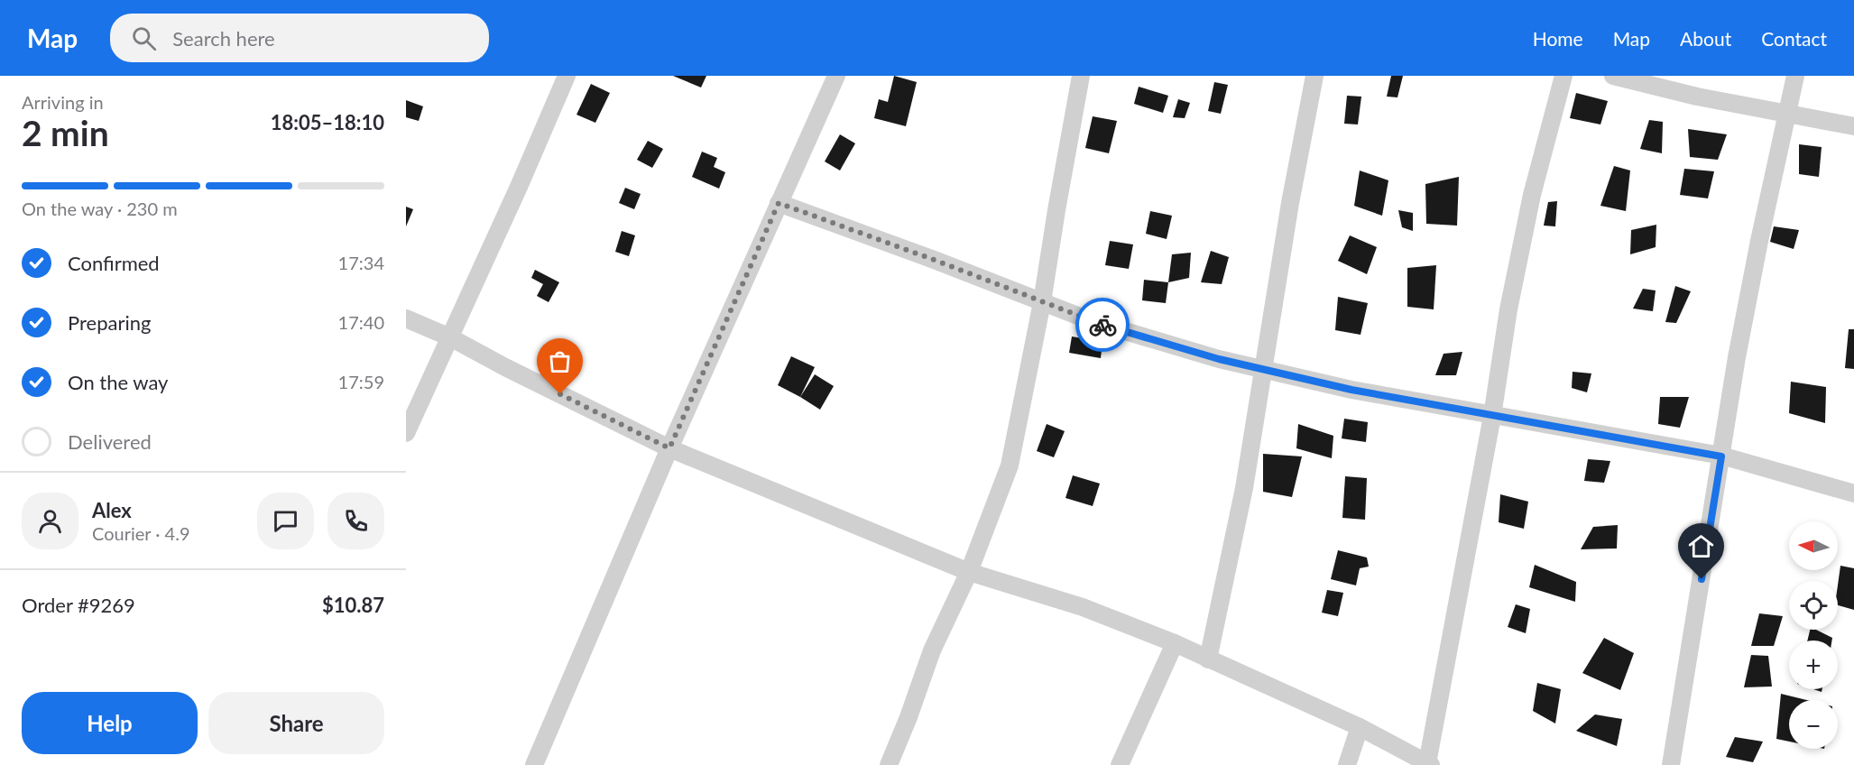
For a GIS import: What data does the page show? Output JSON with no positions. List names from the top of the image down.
{
  "north": "left",
  "page": {
    "header": "Map",
    "search": "Search here",
    "nav": [
      "Home",
      "Map",
      "About",
      "Contact"
    ],
    "heading": ["2 min", "Arriving in", "18:05–18:10"],
    "panel": [
      "Alex",
      "Courier · 4.9",
      "Order #9269",
      "$10.87"
    ],
    "bar": "On the way · 230 m",
    "list": [
      ["Confirmed", "17:34"],
      ["Preparing", "17:40"],
      ["On the way", "17:59"],
      "Delivered"
    ],
    "map_buttons": ["+", "−"],
    "buttons": ["Help", "Share"]
  }
}
